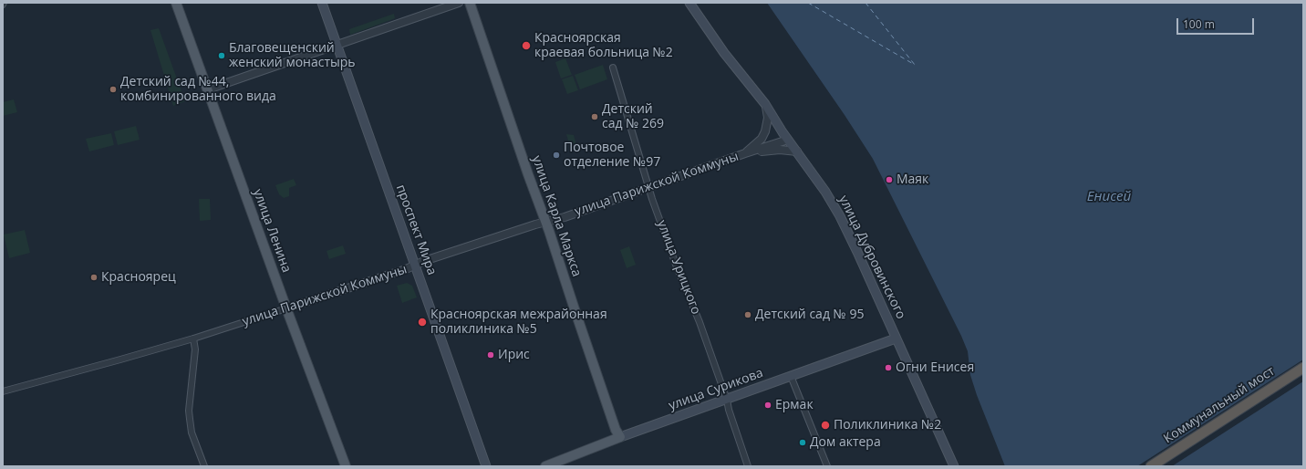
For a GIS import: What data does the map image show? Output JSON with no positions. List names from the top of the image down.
{
  "streets": {
    "highway": ["Коммунальный мост"],
    "main road": [
      "улица Карла Маркса",
      "проспект Мира",
      "улица Ленина",
      "улица Дубровинского",
      "улица Сурикова"
    ],
    "street": ["улица Парижской Коммуны", "улица Урицкого"]
  },
  "crossings": [
    ["улица Парижской Коммуны", "улица Карла Маркса"],
    ["улица Парижской Коммуны", "проспект Мира"],
    ["улица Парижской Коммуны", "улица Ленина"],
    ["улица Парижской Коммуны", "улица Дубровинского"],
    ["улица Парижской Коммуны", "улица Урицкого"],
    ["улица Карла Маркса", "улица Сурикова"],
    ["улица Дубровинского", "улица Сурикова"],
    ["улица Урицкого", "улица Сурикова"]
  ],
  "water": ["Енисей"],
  "places": [
    "Красноярская краевая больница №2",
    "Благовещенский женский монастырь",
    "Детский сад №44, комбинированного вида",
    "Детский сад № 269",
    "Почтовое отделение №97",
    "Маяк",
    "Красноярец",
    "Детский сад № 95",
    "Красноярская межрайонная поликлиника №5",
    "Ирис",
    "Огни Енисея",
    "Ермак",
    "Поликлиника №2",
    "Дом актера"
  ],
  "scale_bar": "100 m"
}
